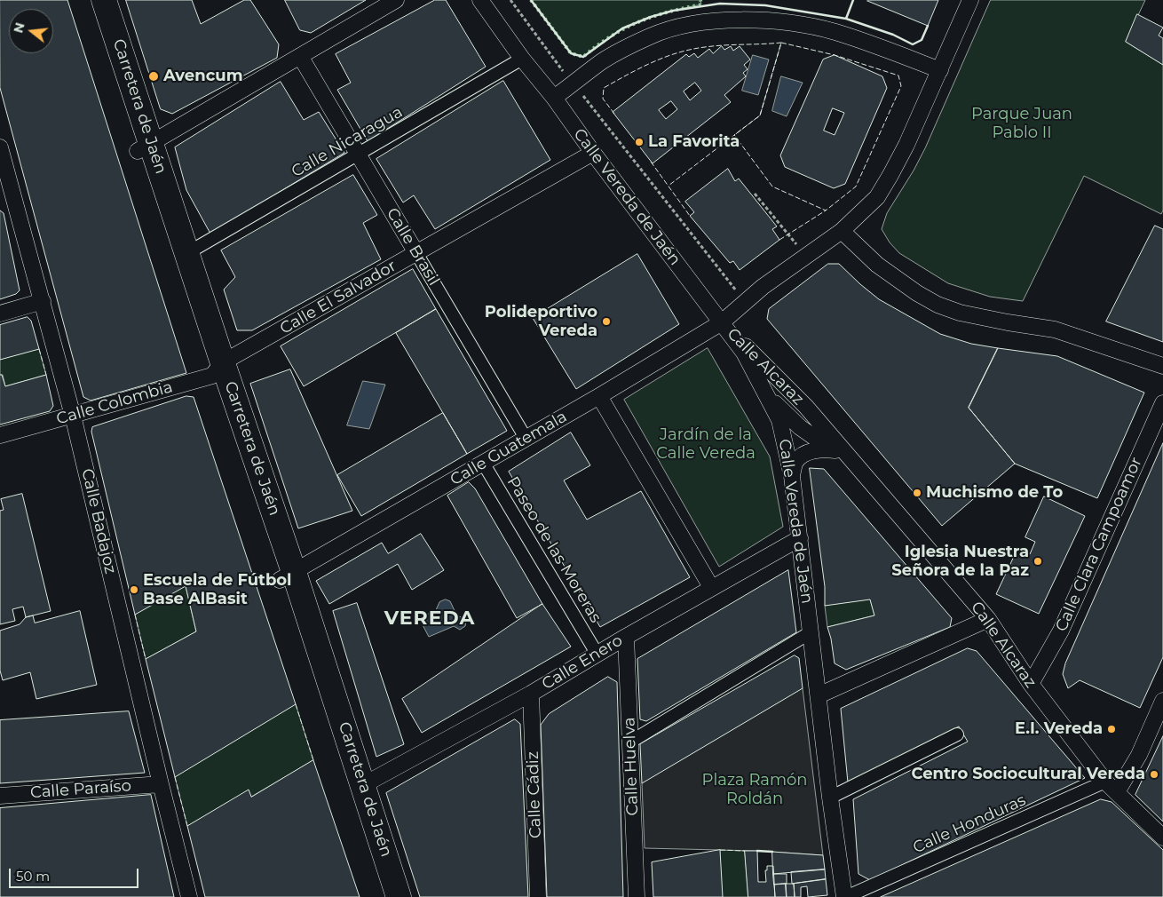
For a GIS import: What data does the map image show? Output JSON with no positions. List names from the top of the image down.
{
  "streets": {
    "main road": ["Carretera de Jaén"],
    "street": [
      "Calle Nicaragua",
      "Calle Vereda de Jaén",
      "Calle Brasil",
      "Calle El Salvador",
      "Calle Alcaraz",
      "Calle Colombia",
      "Calle Guatemala",
      "Calle Badajoz",
      "Calle Clara Campoamor",
      "Paseo de las Moreras",
      "Calle Enero",
      "Calle Huelva",
      "Calle Paraíso",
      "Calle Cádiz",
      "Calle Honduras"
    ]
  },
  "crossings": [
    ["Carretera de Jaén", "Calle Nicaragua"],
    ["Carretera de Jaén", "Calle El Salvador"],
    ["Carretera de Jaén", "Calle Colombia"],
    ["Carretera de Jaén", "Calle Guatemala"],
    ["Carretera de Jaén", "Calle Enero"],
    ["Calle Nicaragua", "Calle Vereda de Jaén"],
    ["Calle Nicaragua", "Calle Brasil"],
    ["Calle Vereda de Jaén", "Calle El Salvador"],
    ["Calle Vereda de Jaén", "Calle Alcaraz"],
    ["Calle Vereda de Jaén", "Calle Guatemala"],
    ["Calle Vereda de Jaén", "Calle Enero"],
    ["Calle Vereda de Jaén", "Calle Honduras"],
    ["Calle Brasil", "Calle El Salvador"],
    ["Calle Brasil", "Calle Guatemala"],
    ["Calle El Salvador", "Calle Colombia"],
    ["Calle Alcaraz", "Calle Guatemala"],
    ["Calle Alcaraz", "Calle Clara Campoamor"],
    ["Calle Alcaraz", "Calle Honduras"],
    ["Calle Colombia", "Calle Badajoz"],
    ["Calle Guatemala", "Paseo de las Moreras"],
    ["Calle Badajoz", "Calle Paraíso"],
    ["Paseo de las Moreras", "Calle Enero"],
    ["Calle Enero", "Calle Huelva"],
    ["Calle Enero", "Calle Cádiz"]
  ],
  "districts": ["VEREDA"],
  "parks": ["Parque Juan Pablo II", "Jardín de la Calle Vereda", "Plaza Ramón Roldán"],
  "places": [
    "Avencum",
    "La Favorita",
    "Polideportivo Vereda",
    "Muchismo de To",
    "Iglesia Nuestra Señora de la Paz",
    "Escuela de Fútbol Base AlBasit",
    "E.I. Vereda",
    "Centro Sociocultural Vereda"
  ],
  "scale_bar": "50 m",
  "north": "left"
}
